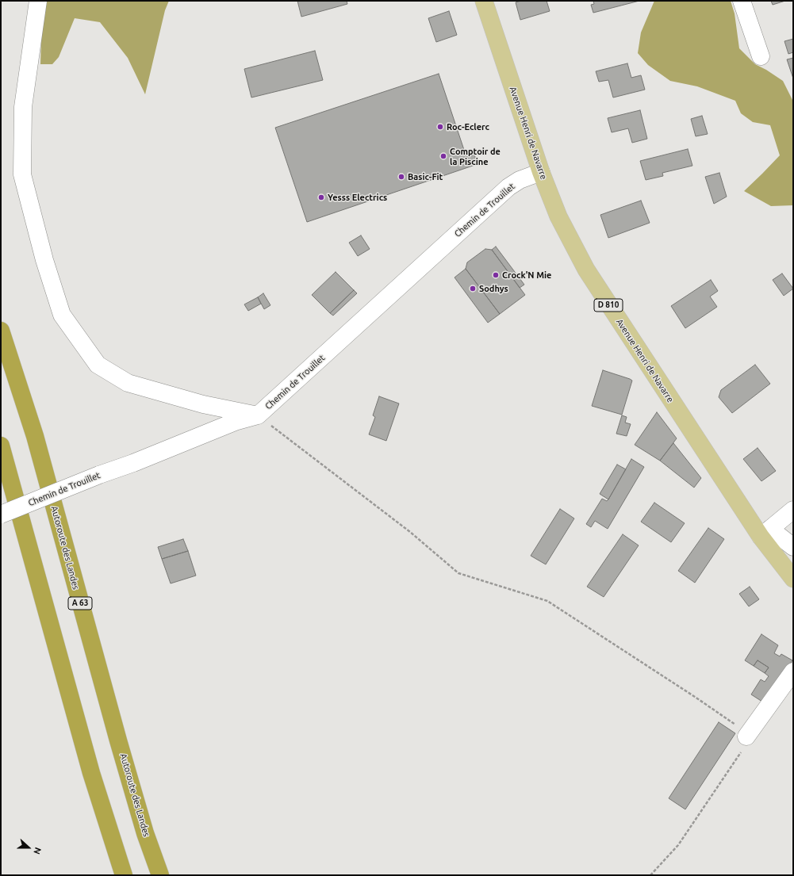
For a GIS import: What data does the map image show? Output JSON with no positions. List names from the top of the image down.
{
  "streets": {
    "highway": ["Autoroute des Landes", "A 63"],
    "main road": ["Avenue Henri de Navarre", "D 810"],
    "street": ["Chemin de Trouillet"]
  },
  "crossings": [
    ["Avenue Henri de Navarre", "Chemin de Trouillet"]
  ],
  "places": [
    "Roc-Eclerc",
    "Comptoir de la Piscine",
    "Basic-Fit",
    "Yesss Electrics",
    "Crock'N Mie",
    "Sodhys"
  ],
  "north": "right"
}
